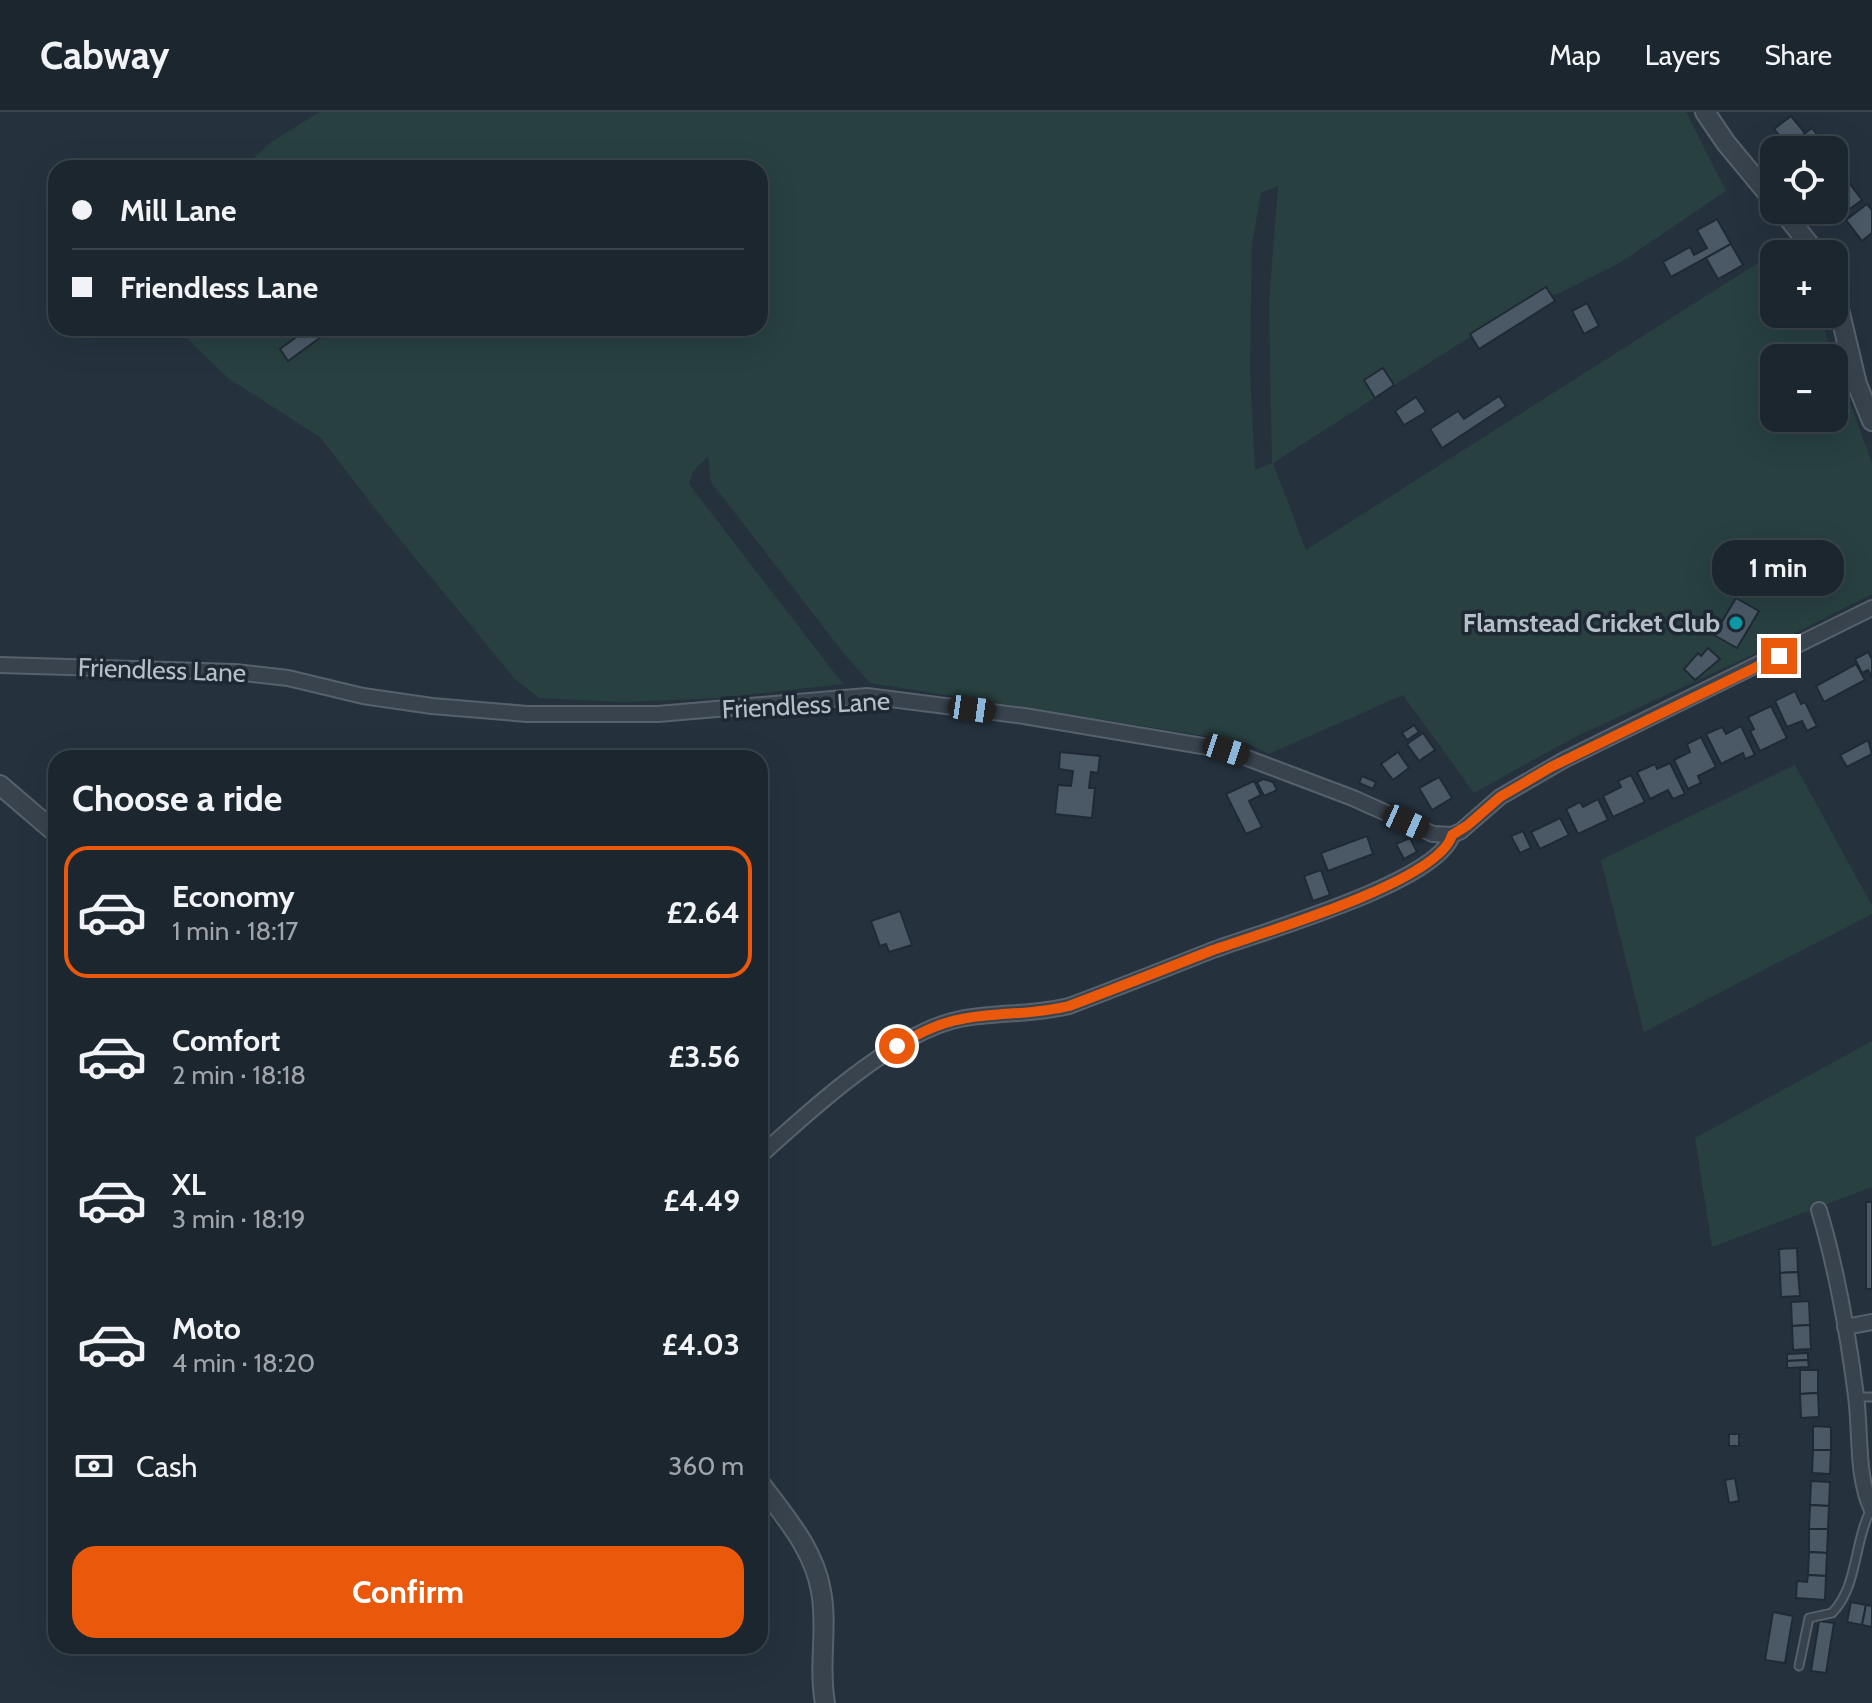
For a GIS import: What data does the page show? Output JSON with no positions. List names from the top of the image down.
{
  "streets": {
    "street": ["Friendless Lane"]
  },
  "places": ["Flamstead Cricket Club"],
  "page": {
    "header": "Cabway",
    "nav": ["Map", "Layers", "Share"],
    "map_buttons": ["+", "−"],
    "banner": ["Mill Lane", "Friendless Lane"],
    "bubble": "1 min",
    "heading": "Choose a ride",
    "list": [
      {
        "name": "Economy",
        "note": "1 min · 18:17",
        "value": "£2.64"
      },
      {
        "name": "Comfort",
        "note": "2 min · 18:18",
        "value": "£3.56"
      },
      {
        "name": "XL",
        "note": "3 min · 18:19",
        "value": "£4.49"
      },
      {
        "name": "Moto",
        "note": "4 min · 18:20",
        "value": "£4.03"
      }
    ],
    "pay": ["Cash", "360 m"],
    "buttons": "Confirm"
  }
}
